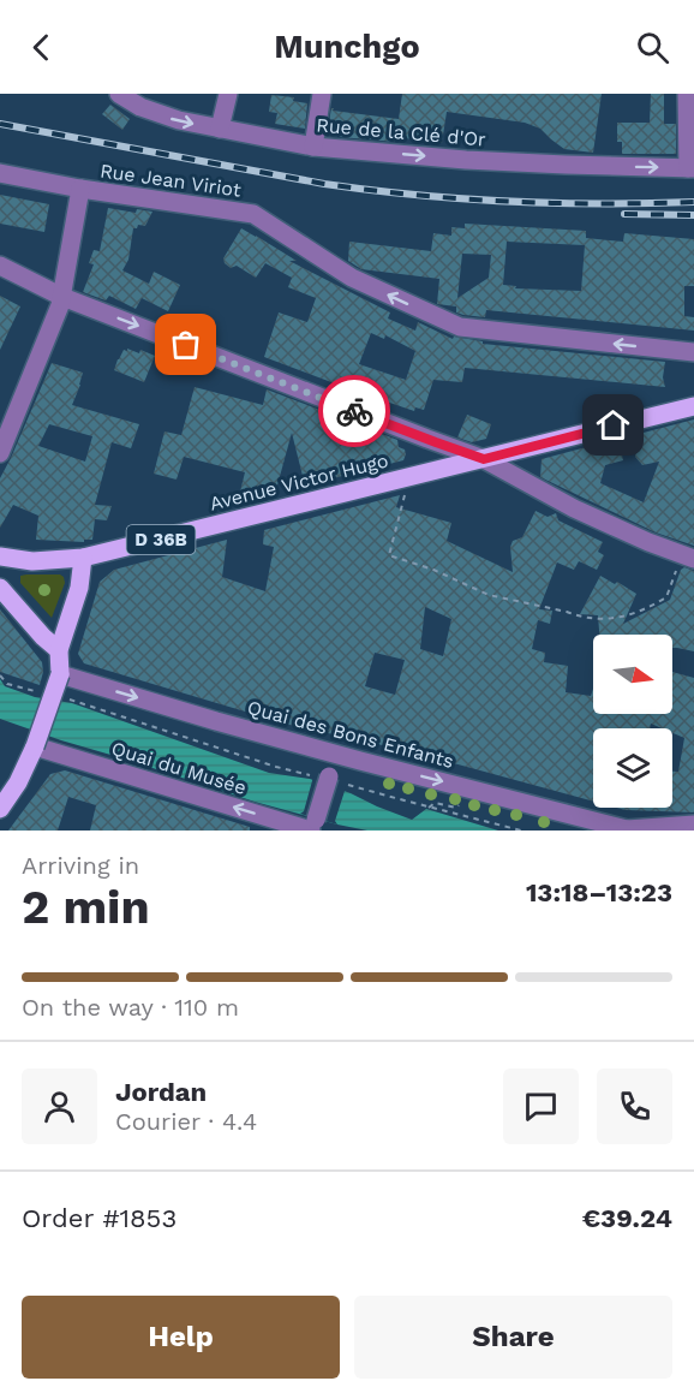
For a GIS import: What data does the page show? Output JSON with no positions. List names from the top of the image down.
{
  "streets": {
    "main road": ["Avenue Victor Hugo", "D 36B"],
    "street": [
      "Rue de la Clé d'Or",
      "Rue Jean Viriot",
      "Quai des Bons Enfants",
      "Quai du Musée"
    ]
  },
  "crossings": [
    ["Avenue Victor Hugo", "D 36B"]
  ],
  "one_way": ["Rue de la Clé d'Or", "Quai des Bons Enfants", "Quai du Musée"],
  "north": "right",
  "page": {
    "header": "Munchgo",
    "heading": ["2 min", "Arriving in", "13:18–13:23"],
    "panel": [
      "Jordan",
      "Courier · 4.4",
      "Order #1853",
      "€39.24"
    ],
    "bar": "On the way · 110 m",
    "buttons": ["Help", "Share"]
  }
}
